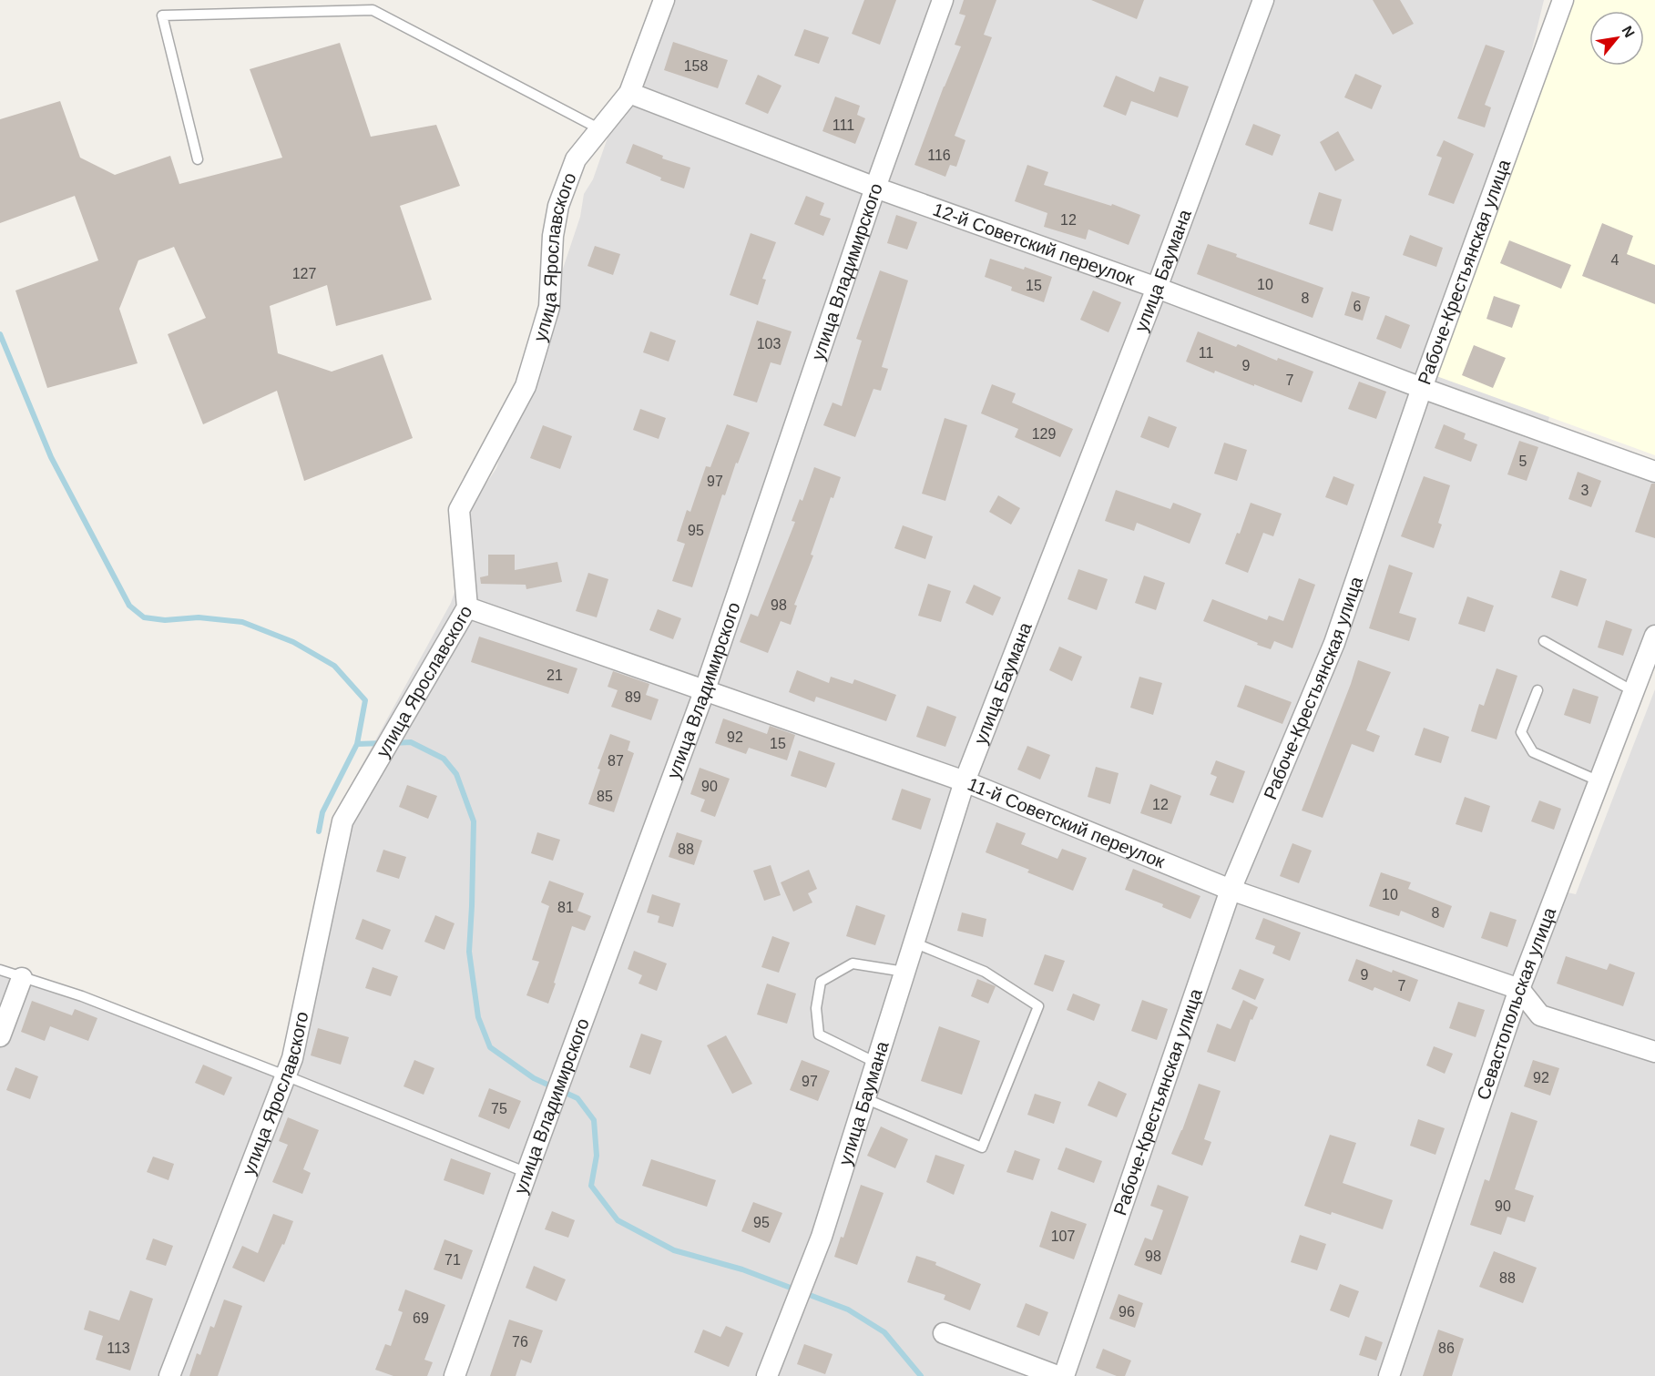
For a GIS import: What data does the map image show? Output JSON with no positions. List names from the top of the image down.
{
  "streets": {
    "street": [
      "12-й Советский переулок",
      "улица Ярославского",
      "улица Владимирского",
      "улица Баумана",
      "Рабоче-Крестьянская улица",
      "11-й Советский переулок",
      "Севастопольская улица"
    ]
  },
  "crossings": [
    ["12-й Советский переулок", "улица Ярославского"],
    ["12-й Советский переулок", "улица Владимирского"],
    ["12-й Советский переулок", "улица Баумана"],
    ["12-й Советский переулок", "Рабоче-Крестьянская улица"],
    ["улица Ярославского", "11-й Советский переулок"],
    ["улица Владимирского", "11-й Советский переулок"],
    ["улица Баумана", "11-й Советский переулок"],
    ["Рабоче-Крестьянская улица", "11-й Советский переулок"],
    ["11-й Советский переулок", "Севастопольская улица"]
  ],
  "house_numbers": [
    "158",
    "111",
    "116",
    "12",
    "4",
    "127",
    "10",
    "15",
    "8",
    "6",
    "103",
    "11",
    "9",
    "7",
    "129",
    "5",
    "97",
    "3",
    "95",
    "98",
    "21",
    "89",
    "92",
    "15",
    "87",
    "90",
    "85",
    "12",
    "88",
    "10",
    "81",
    "8",
    "9",
    "7",
    "92",
    "97",
    "75",
    "90",
    "95",
    "107",
    "98",
    "71",
    "88",
    "96",
    "69",
    "76",
    "113",
    "86"
  ],
  "north": "top right"
}
